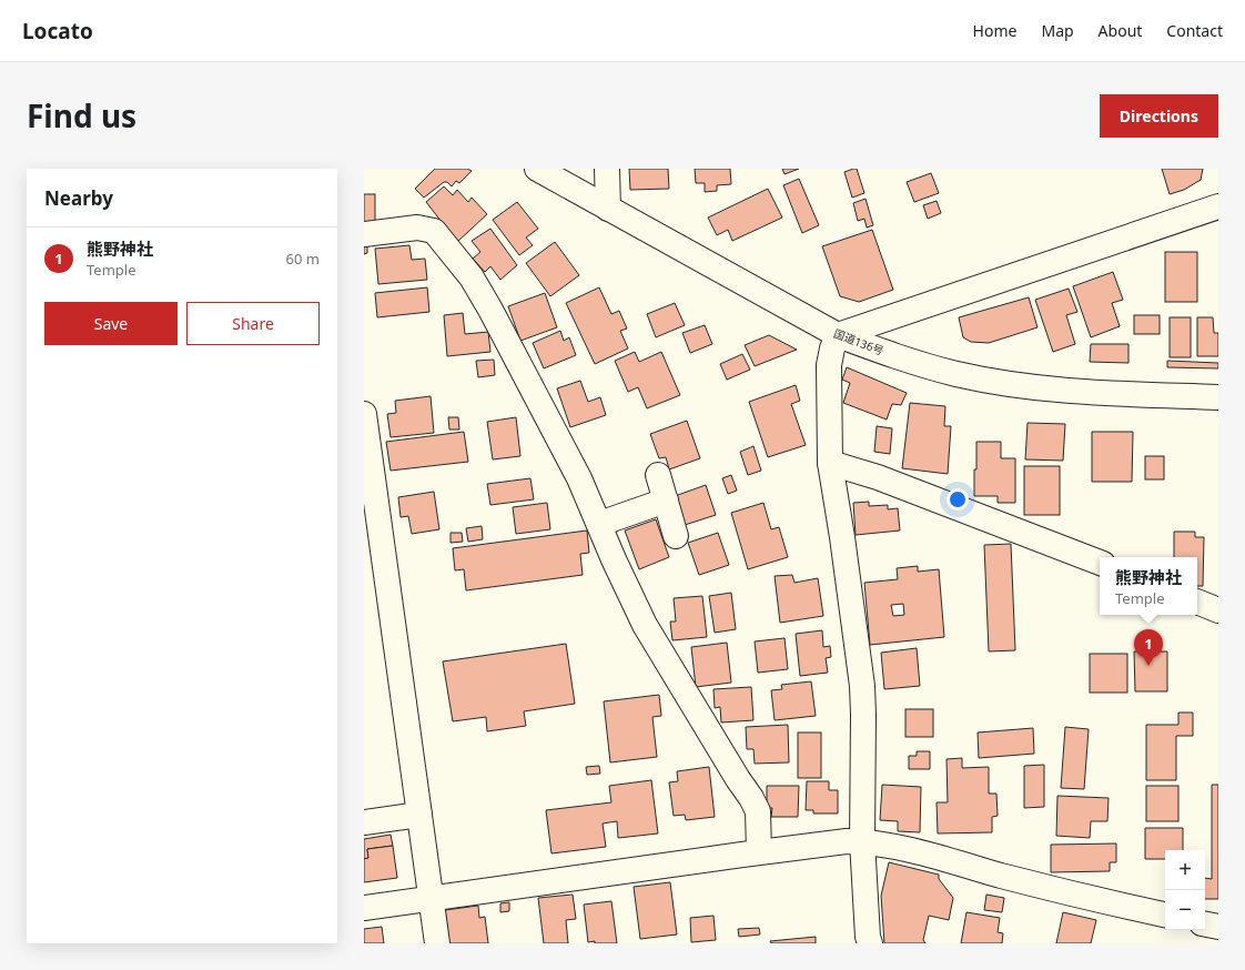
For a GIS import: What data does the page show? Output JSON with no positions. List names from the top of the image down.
{
  "streets": {
    "main road": ["国道136号"]
  },
  "page": {
    "header": "Locato",
    "nav": [
      "Home",
      "Map",
      "About",
      "Contact"
    ],
    "title": "Find us",
    "buttons": [
      "Directions",
      ["Save", "Share"]
    ],
    "heading": "Nearby",
    "list": [
      {
        "mark": "1",
        "name": "熊野神社",
        "note": "Temple",
        "value": "60 m"
      }
    ],
    "popup": ["熊野神社", "Temple"],
    "pins": "1",
    "map_buttons": ["+", "−"]
  }
}
